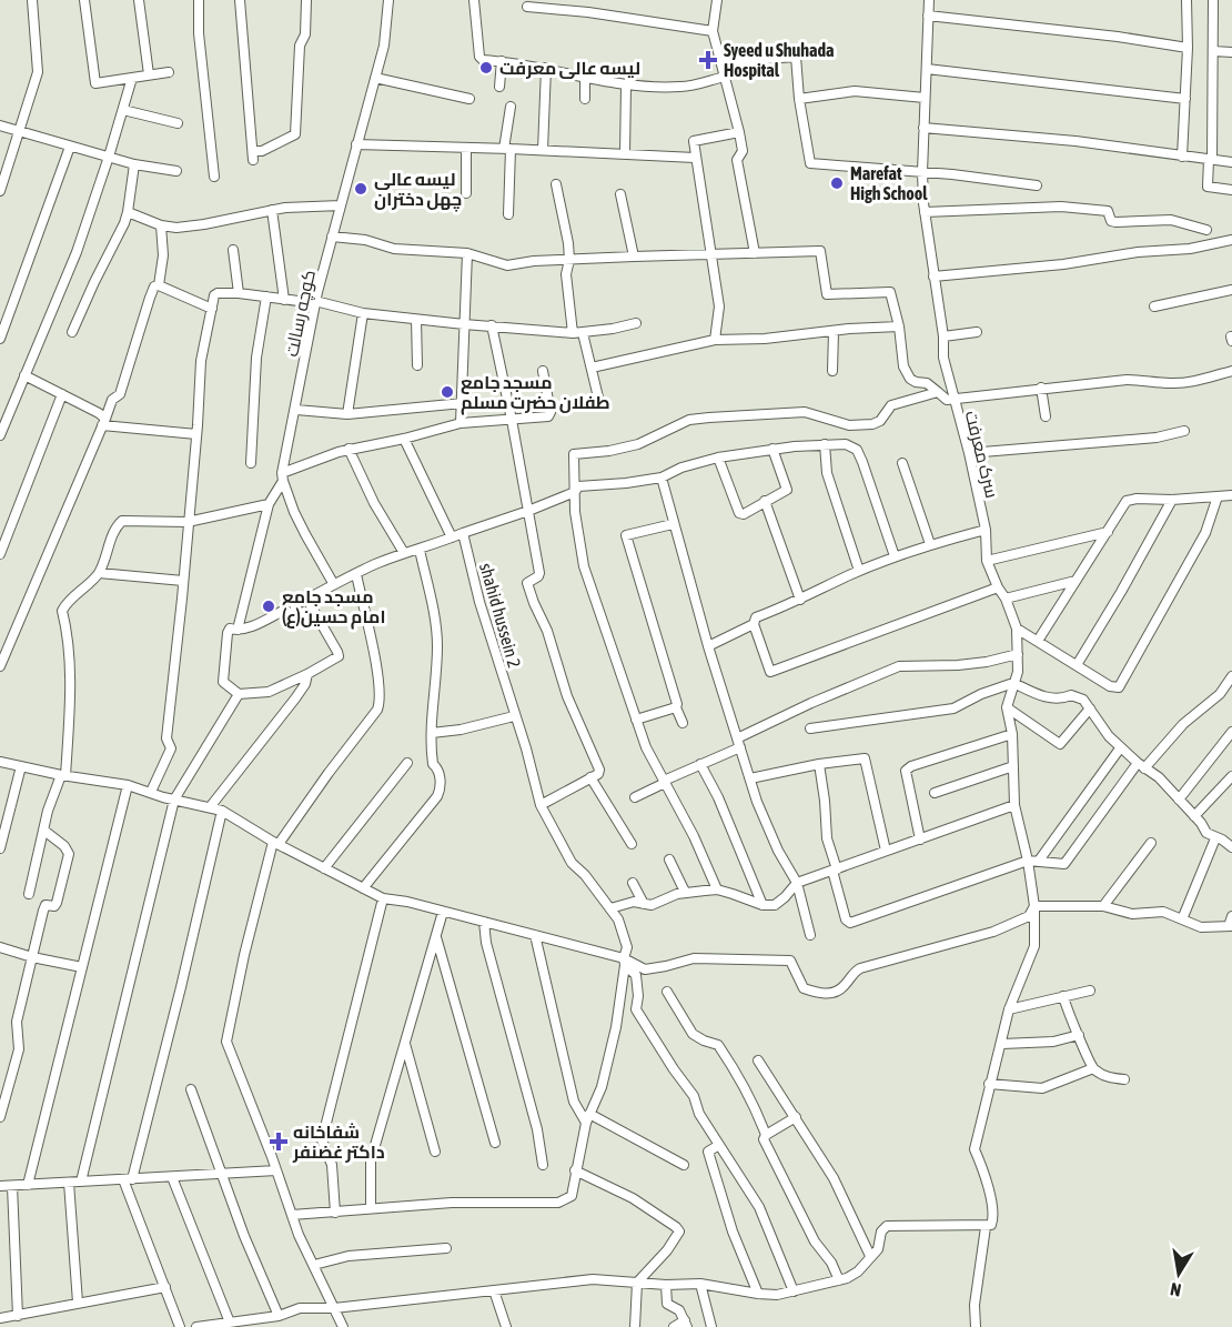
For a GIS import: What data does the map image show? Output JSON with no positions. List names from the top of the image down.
{
  "streets": {
    "street": ["کوچه رسالت", "سرک معرفت", "shahid hussein 2"]
  },
  "places": {
    "health": ["Syeed u Shuhada Hospital", "شفاخانه داکتر غضنفر"],
    "other": [
      "لیسه عالی معرفت",
      "Marefat High School",
      "لیسه عالی چهل دختران",
      "مسجد جامع طفلان حضرت مسلم",
      "مسجد جامع امام حسین(ع)"
    ]
  },
  "north": "bottom"
}
